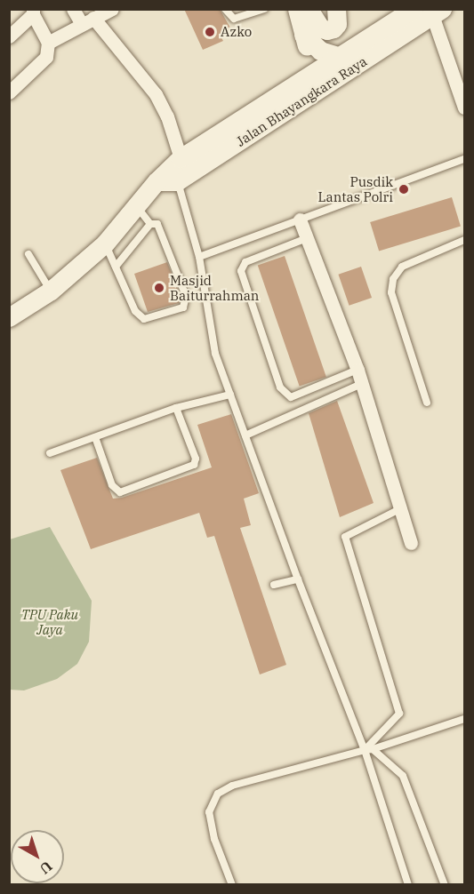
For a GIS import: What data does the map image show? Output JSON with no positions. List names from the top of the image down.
{
  "streets": {
    "main road": ["Jalan Bhayangkara Raya"]
  },
  "parks": ["TPU Paku Jaya"],
  "places": ["Azko", "Pusdik Lantas Polri", "Masjid Baiturrahman"],
  "north": "bottom right"
}
